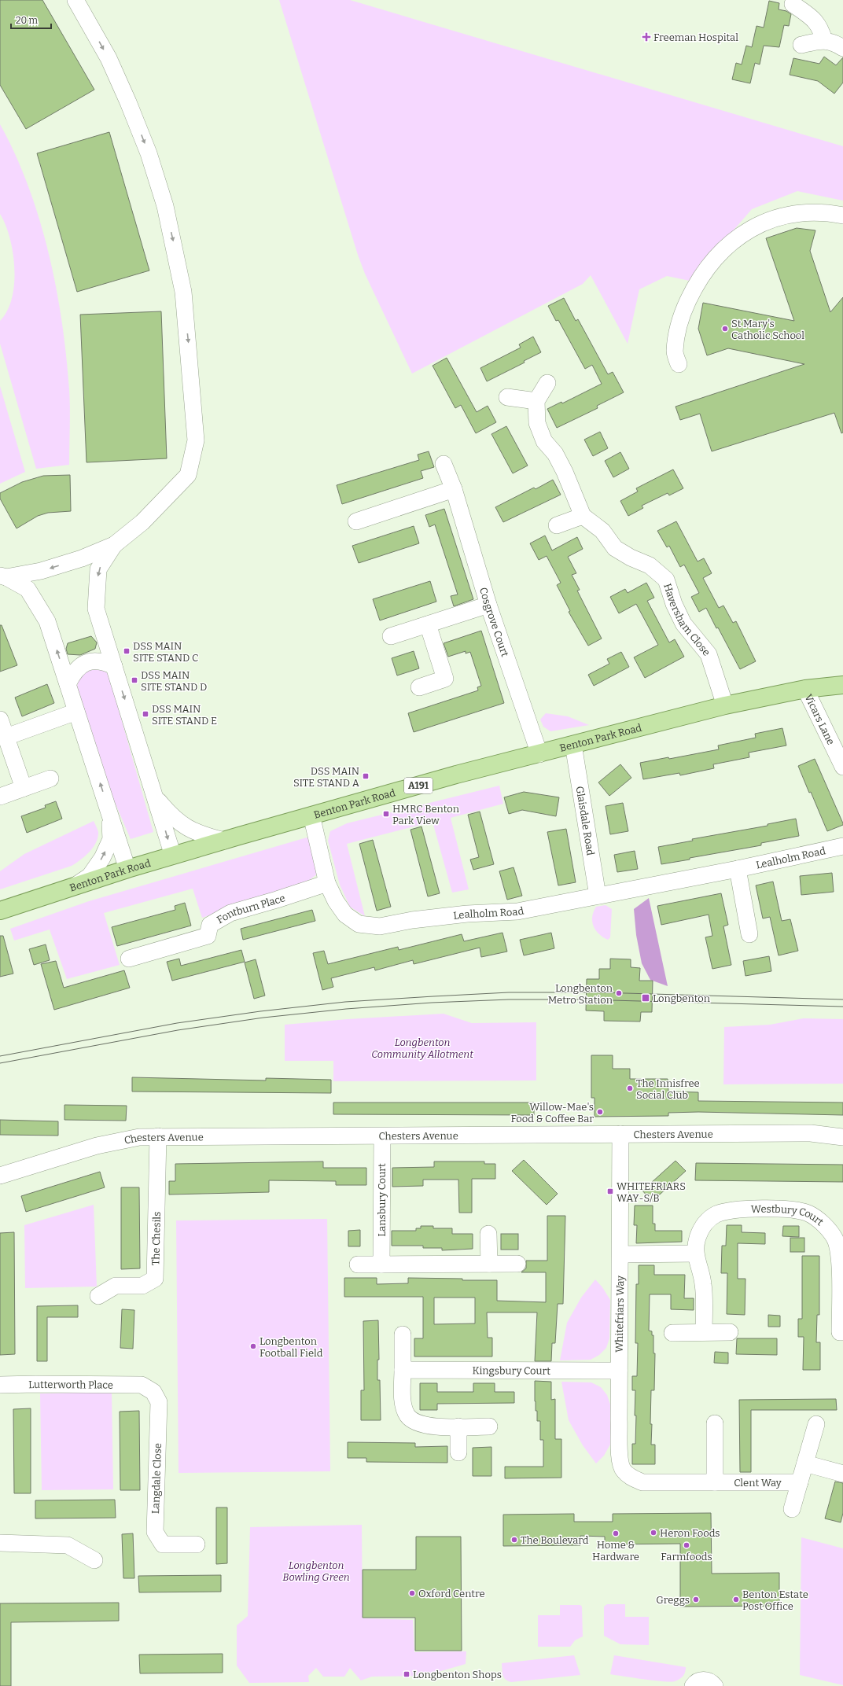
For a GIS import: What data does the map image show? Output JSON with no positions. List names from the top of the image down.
{
  "streets": {
    "main road": ["Benton Park Road", "A191"],
    "street": [
      "Haversham Close",
      "Cosgrove Court",
      "Vicars Lane",
      "Glaisdale Road",
      "Lealholm Road",
      "Fontburn Place",
      "Chesters Avenue",
      "Lansbury Court",
      "Westbury Court",
      "The Chesils",
      "Whitefriars Way",
      "Kingsbury Court",
      "Lutterworth Place",
      "Langdale Close",
      "Clent Way"
    ]
  },
  "crossings": [
    ["Haversham Close", "Benton Park Road"],
    ["Cosgrove Court", "Benton Park Road"],
    ["Vicars Lane", "Benton Park Road"],
    ["Benton Park Road", "Glaisdale Road"],
    ["Benton Park Road", "Lealholm Road"],
    ["Glaisdale Road", "Lealholm Road"],
    ["Lealholm Road", "Fontburn Place"],
    ["Chesters Avenue", "Lansbury Court"],
    ["Chesters Avenue", "The Chesils"],
    ["Chesters Avenue", "Whitefriars Way"],
    ["Whitefriars Way", "Kingsbury Court"],
    ["Whitefriars Way", "Clent Way"],
    ["Lutterworth Place", "Langdale Close"]
  ],
  "parks": ["Longbenton Community Allotment", "Longbenton Bowling Green"],
  "places": {
    "health": ["Freeman Hospital"],
    "other": [
      "St Mary's Catholic School",
      "Longbenton Metro Station",
      "The Innisfree Social Club",
      "Willow-Mae's Food & Coffee Bar",
      "Longbenton Football Field",
      "Heron Foods",
      "Home & Hardware",
      "The Boulevard",
      "Farmfoods",
      "Oxford Centre",
      "Greggs",
      "Benton Estate Post Office"
    ],
    "transit": [
      "DSS MAIN SITE STAND C",
      "DSS MAIN SITE STAND D",
      "DSS MAIN SITE STAND E",
      "DSS MAIN SITE STAND A",
      "HMRC Benton Park View",
      "Longbenton",
      "WHITEFRIARS WAY-S/B",
      "Longbenton Shops"
    ]
  },
  "scale_bar": "20 m"
}
